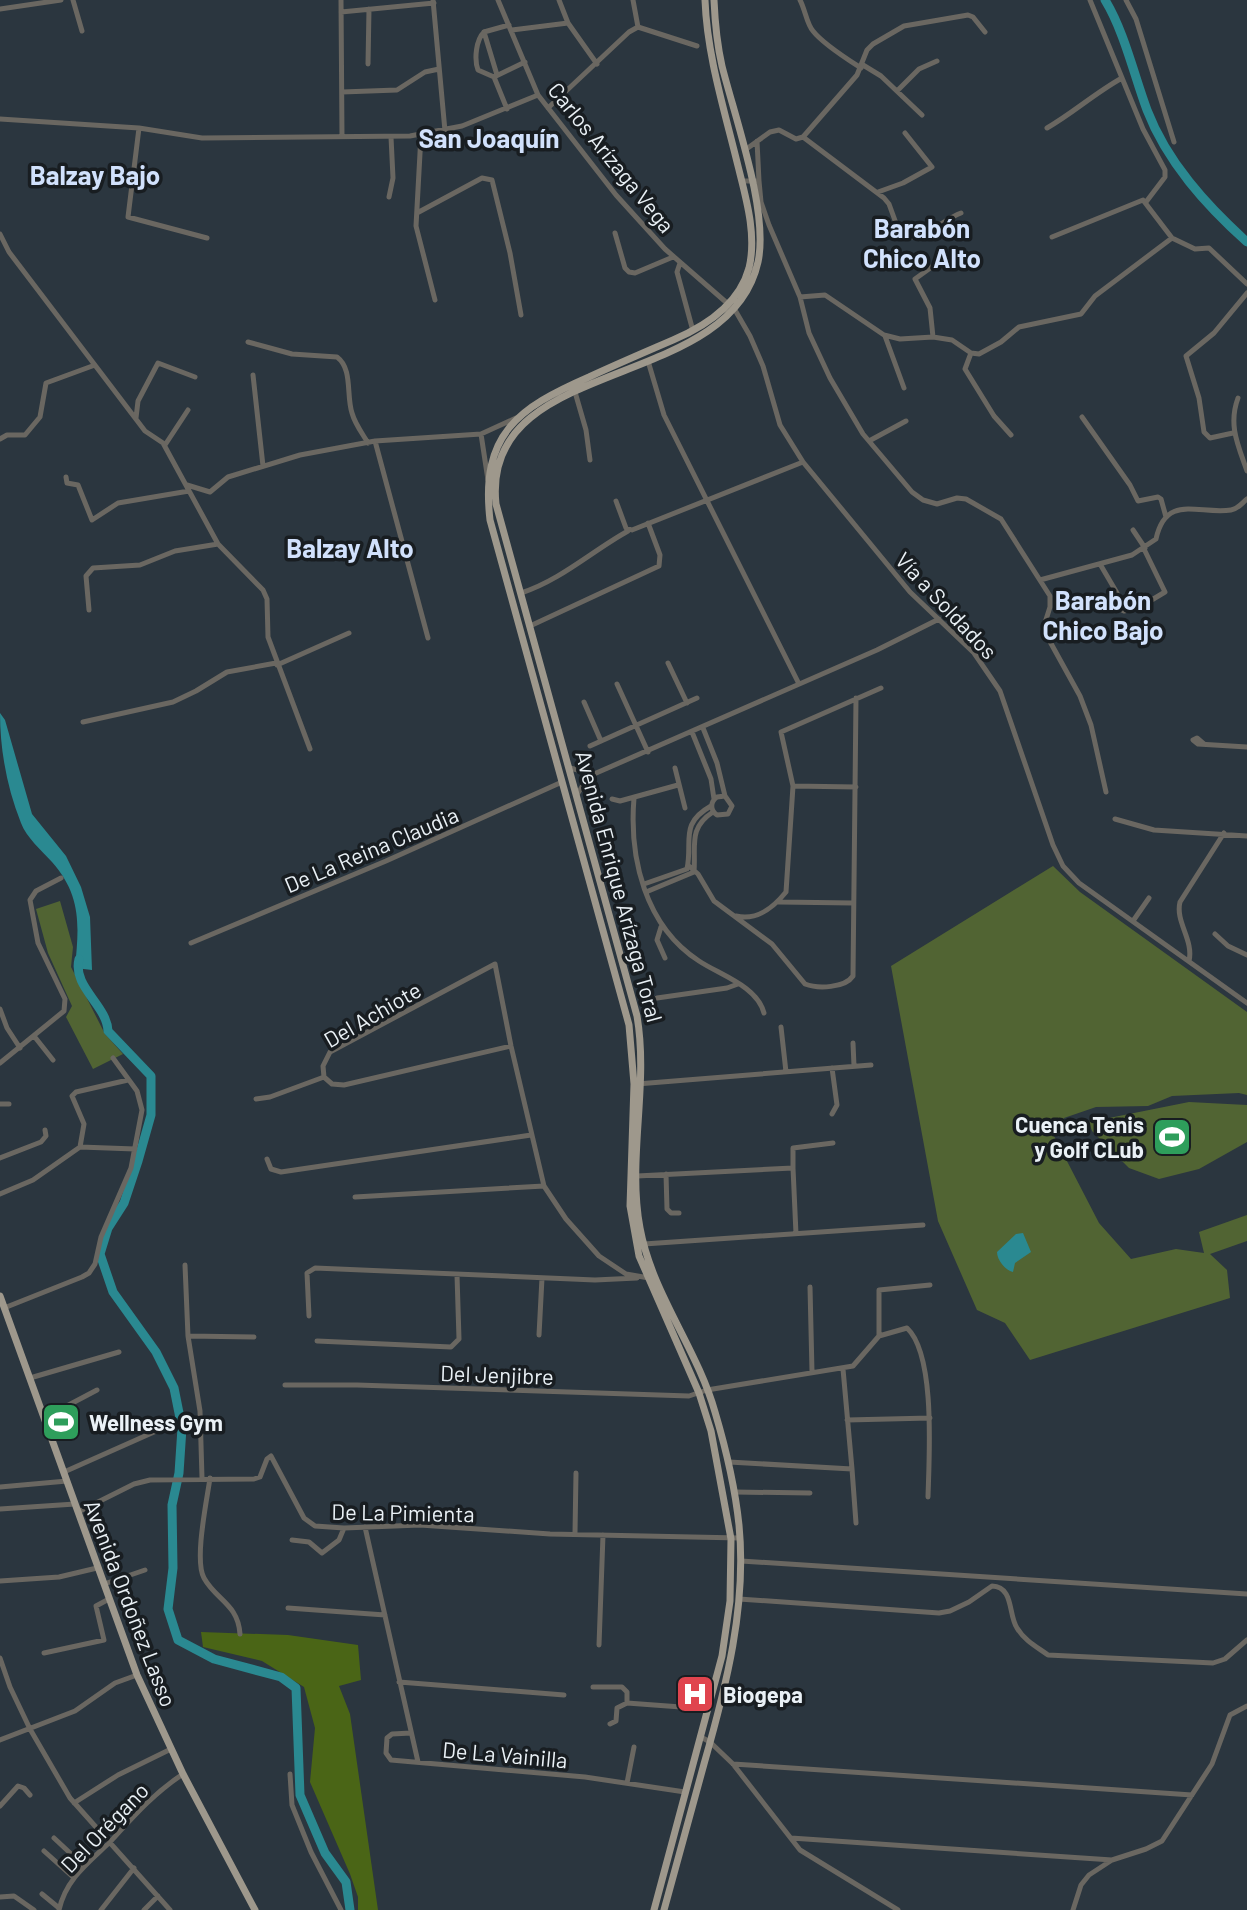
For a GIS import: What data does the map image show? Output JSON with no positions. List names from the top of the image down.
{
  "streets": {
    "main road": ["Avenida Enrique Arízaga Toral", "Avenida Ordoñez Lasso"],
    "street": [
      "Carlos Arízaga Vega",
      "Vía a Soldados",
      "De La Reina Claudia",
      "Del Achiote",
      "Del Jenjibre",
      "De La Pimienta",
      "De La Vainilla",
      "Del Orégano"
    ]
  },
  "crossings": [
    ["Carlos Arízaga Vega", "Vía a Soldados"],
    ["Carlos Arízaga Vega", "Avenida Enrique Arízaga Toral"],
    ["Vía a Soldados", "Avenida Enrique Arízaga Toral"],
    ["De La Reina Claudia", "Avenida Enrique Arízaga Toral"],
    ["Avenida Enrique Arízaga Toral", "Del Jenjibre"],
    ["Avenida Enrique Arízaga Toral", "De La Pimienta"],
    ["Avenida Enrique Arízaga Toral", "De La Vainilla"],
    ["De La Pimienta", "Avenida Ordoñez Lasso"],
    ["De La Pimienta", "De La Vainilla"],
    ["Avenida Ordoñez Lasso", "Del Orégano"]
  ],
  "districts": [
    "San Joaquín",
    "Balzay Bajo",
    "Barabón Chico Alto",
    "Balzay Alto",
    "Barabón Chico Bajo"
  ],
  "places": {
    "sports": ["Cuenca Tenis y Golf CLub", "Wellness Gym"],
    "hospital": ["Biogepa"]
  }
}
